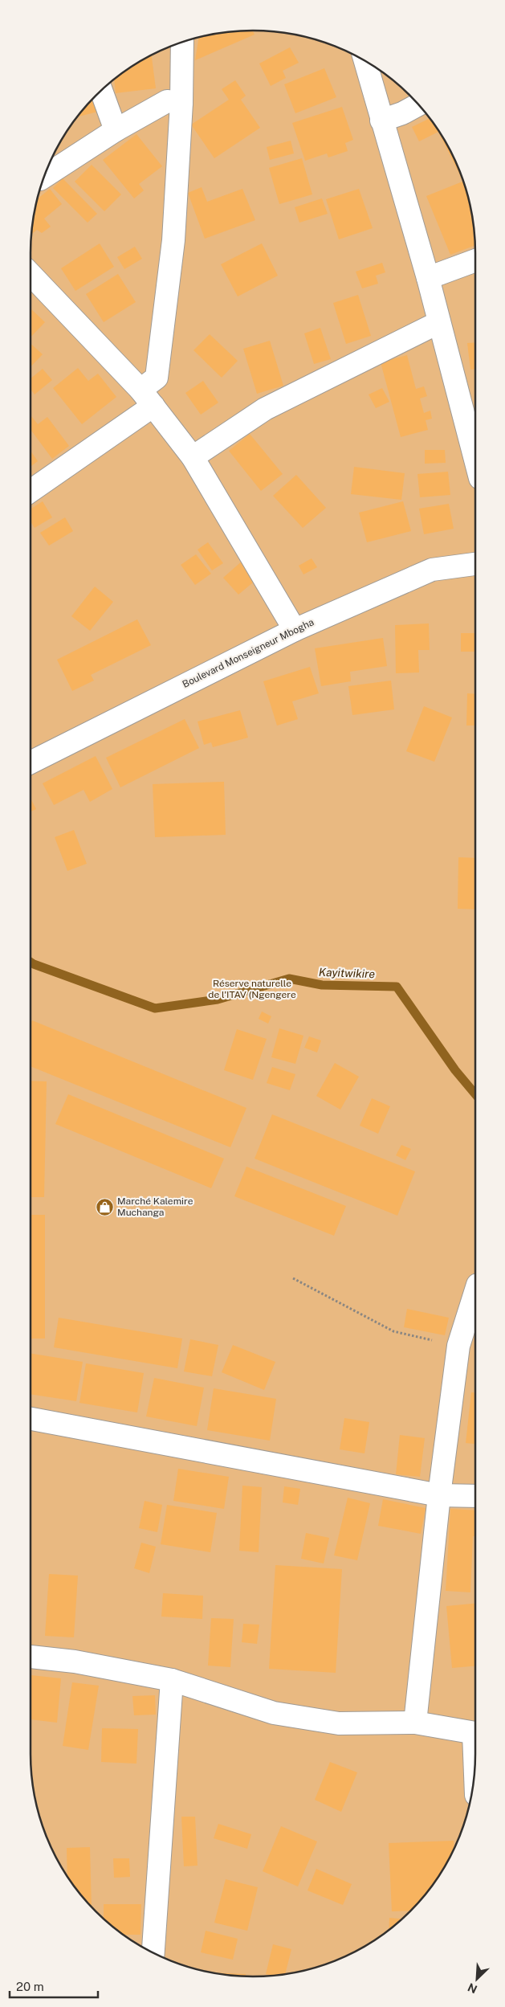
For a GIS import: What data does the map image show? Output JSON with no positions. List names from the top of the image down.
{
  "streets": {
    "street": ["Boulevard Monseigneur Mbogha"]
  },
  "water": ["Kayitwikire"],
  "parks": ["Réserve naturelle de l'ITAV (Ngengere"],
  "places": {
    "shop": ["Marché Kalemire Muchanga"]
  },
  "scale_bar": "20 m",
  "north": "bottom left"
}
